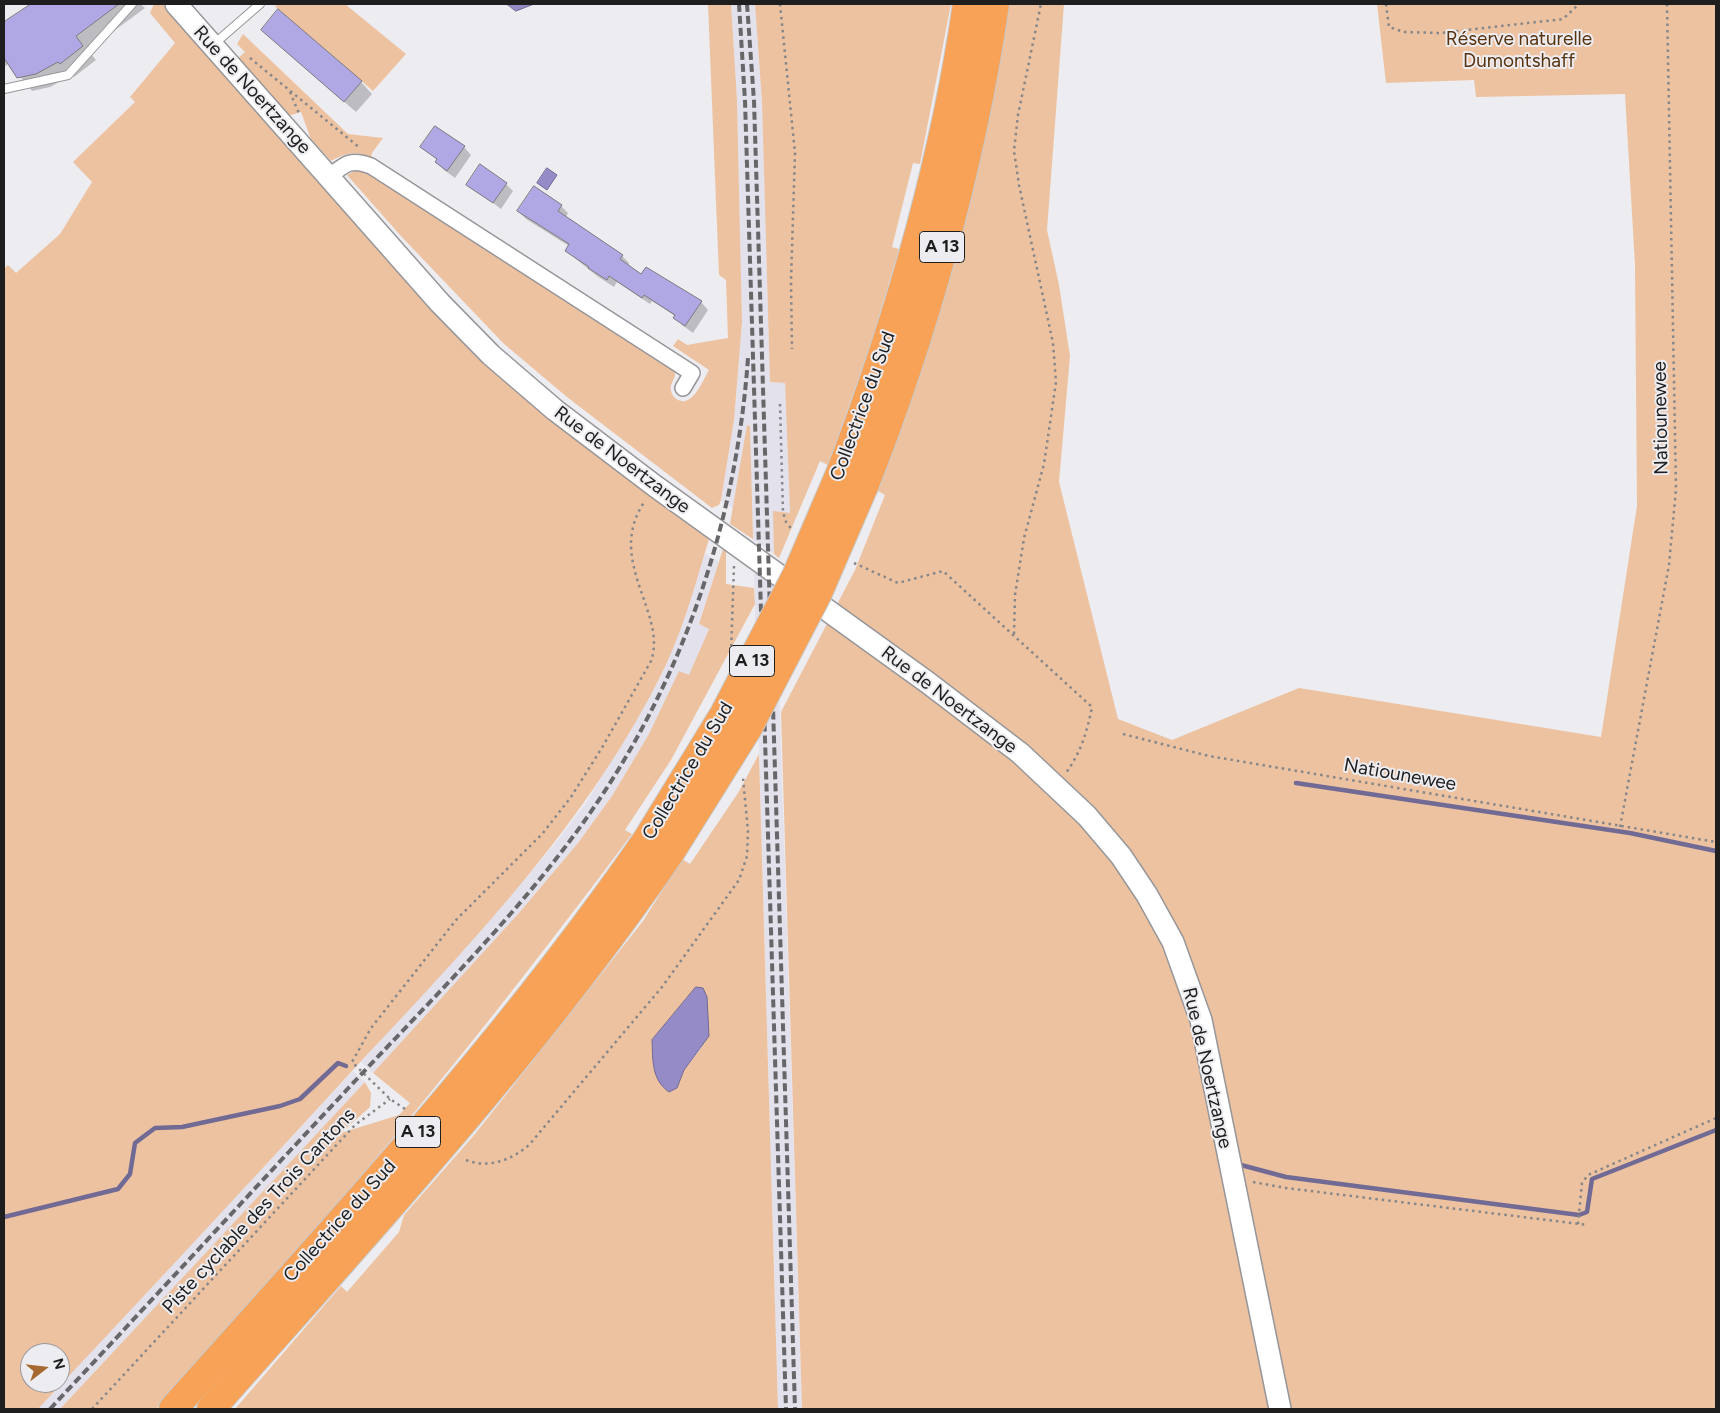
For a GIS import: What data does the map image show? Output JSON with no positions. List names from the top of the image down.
{
  "streets": {
    "highway": ["A 13", "Collectrice du Sud"],
    "main road": ["Rue de Noertzange"],
    "path": ["Natiounewee", "Piste cyclable des Trois Cantons"]
  },
  "parks": ["Réserve naturelle Dumontshaff"],
  "north": "right"
}
